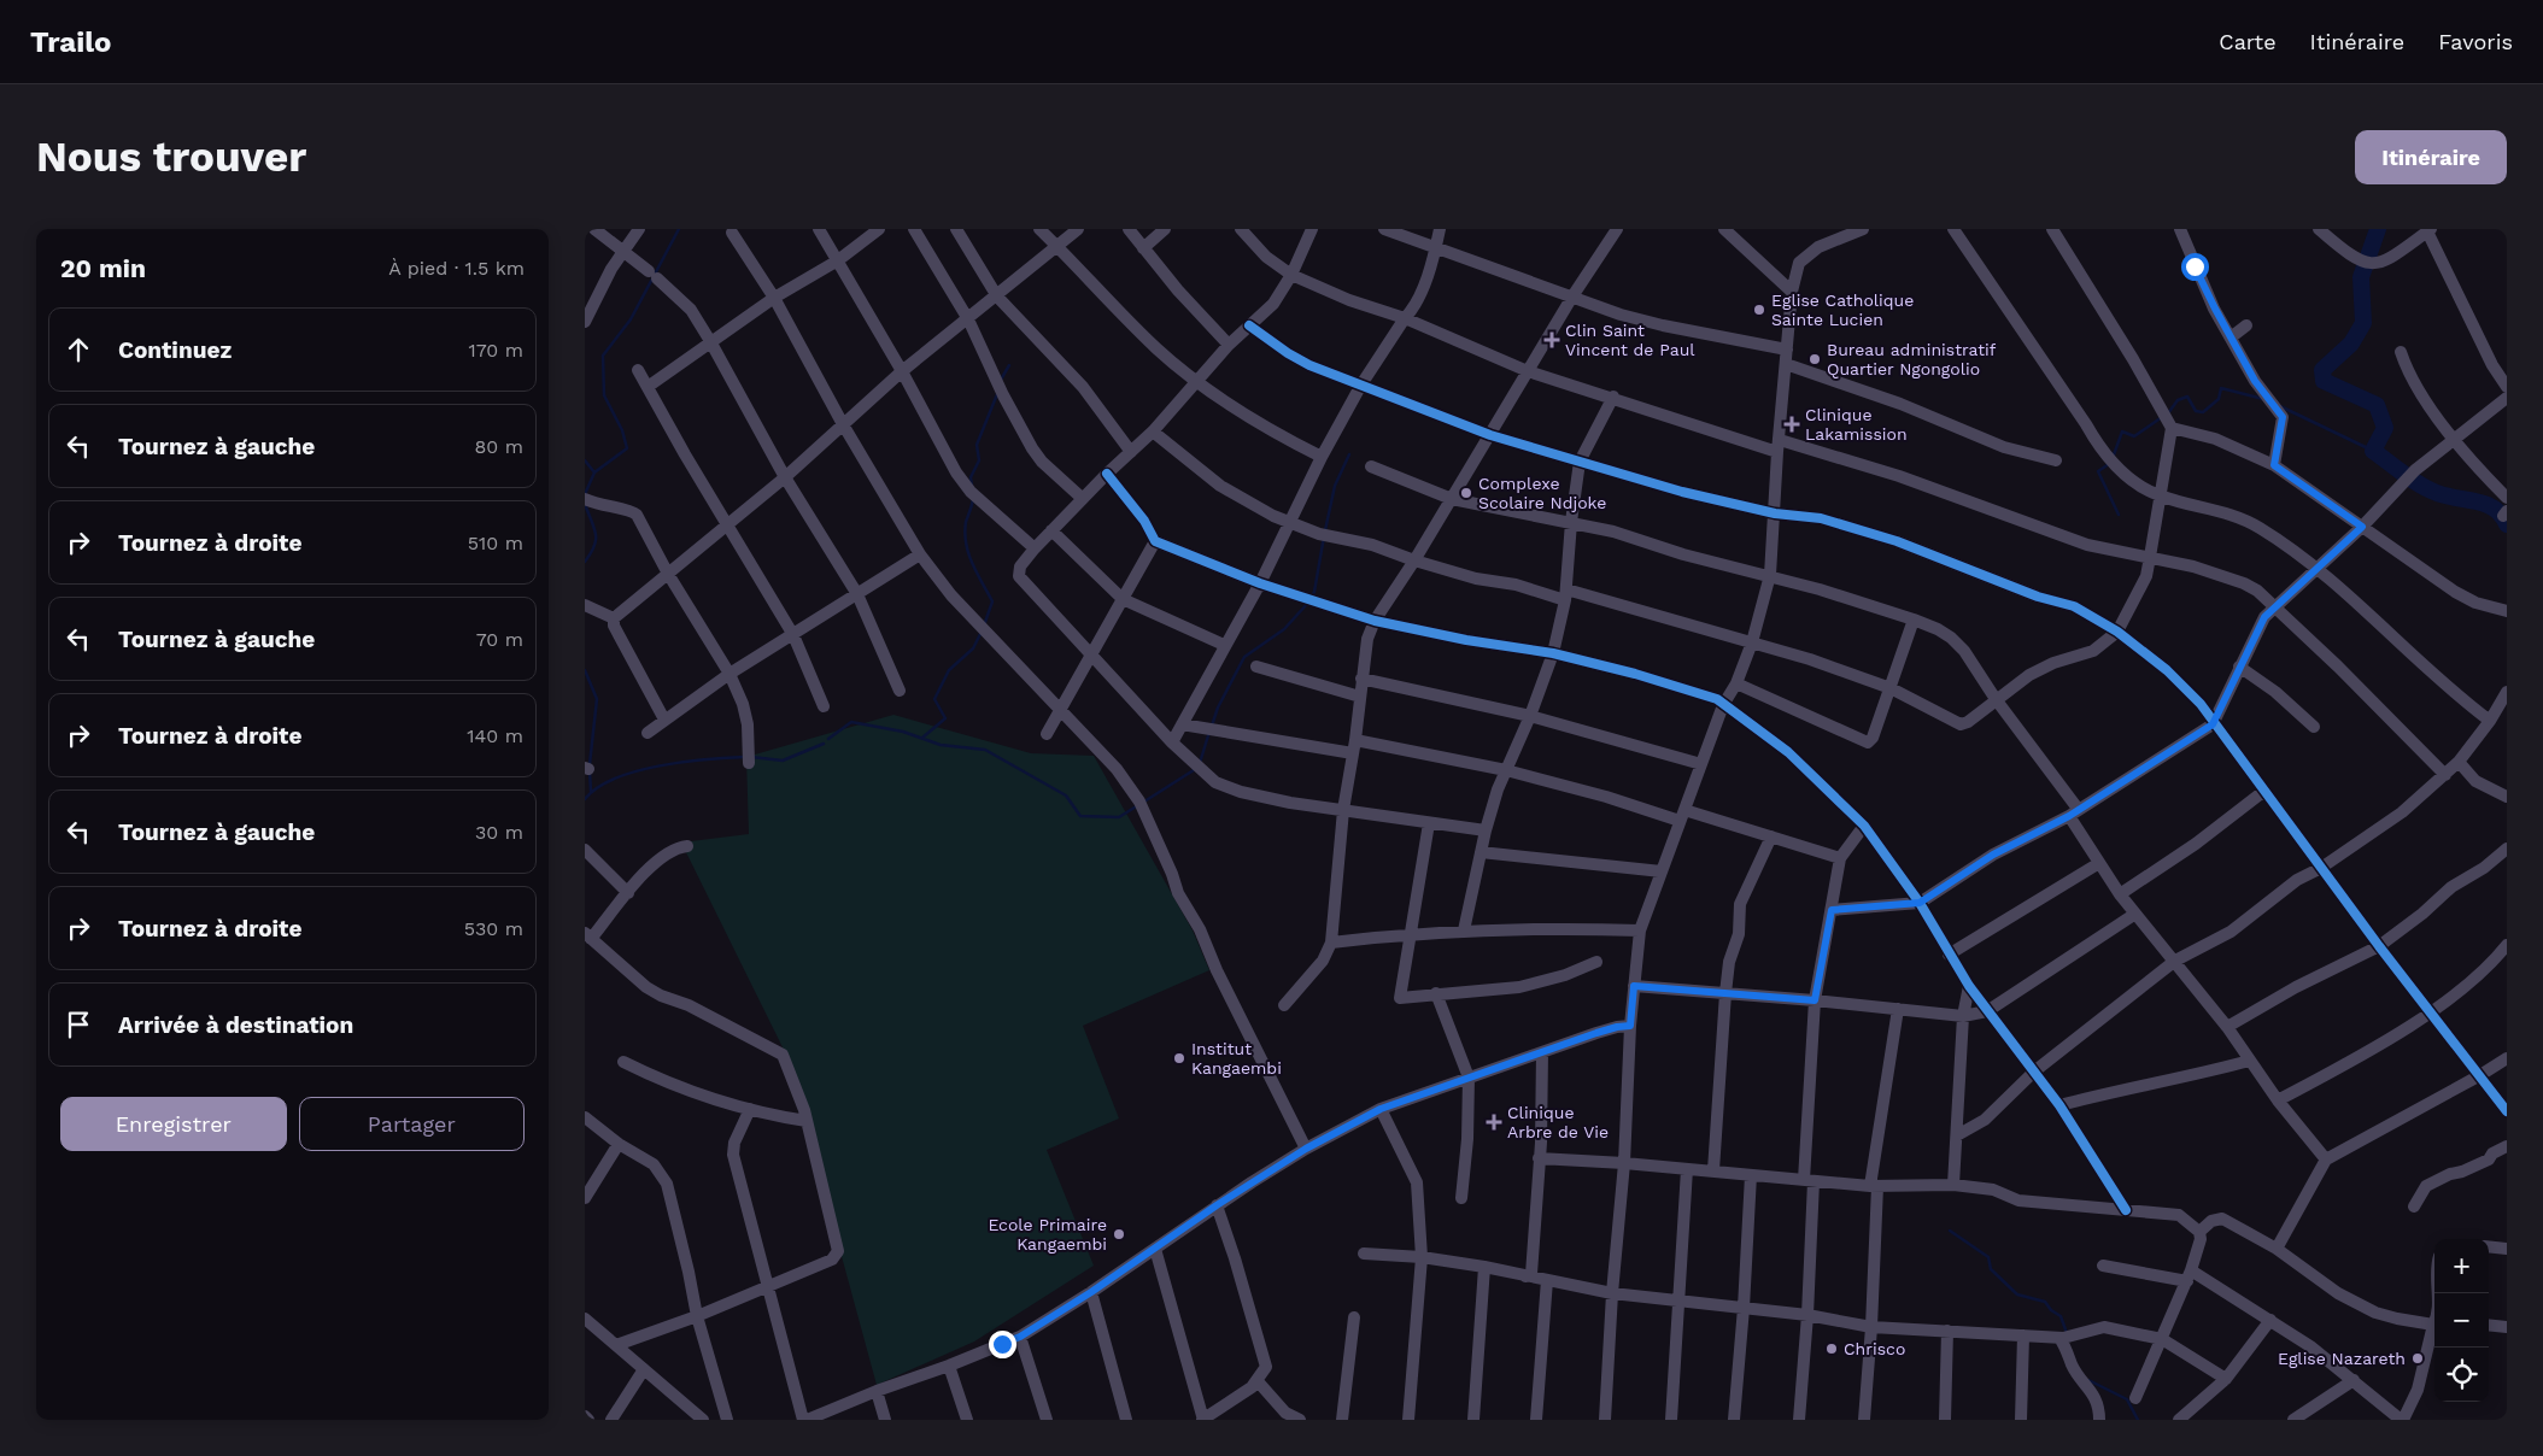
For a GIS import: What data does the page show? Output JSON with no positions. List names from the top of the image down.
{
  "places": {
    "other": [
      "Eglise Catholique Sainte Lucien",
      "Bureau administratif Quartier Ngongolio",
      "Complexe Scolaire Ndjoke",
      "Institut Kangaembi",
      "Ecole Primaire Kangaembi",
      "Chrisco",
      "Eglise Nazareth"
    ],
    "health": ["Clin Saint Vincent de Paul", "Clinique Lakamission", "Clinique Arbre de Vie"]
  },
  "page": {
    "header": "Trailo",
    "nav": ["Carte", "Itinéraire", "Favoris"],
    "buttons": [
      "Itinéraire",
      ["Enregistrer", "Partager"]
    ],
    "title": "Nous trouver",
    "heading": ["20 min", "À pied · 1.5 km"],
    "list": [
      ["Continuez", "170 m"],
      ["Tournez à gauche", "80 m"],
      ["Tournez à droite", "510 m"],
      ["Tournez à gauche", "70 m"],
      ["Tournez à droite", "140 m"],
      ["Tournez à gauche", "30 m"],
      ["Tournez à droite", "530 m"],
      "Arrivée à destination"
    ],
    "map_buttons": ["+", "−"]
  }
}
